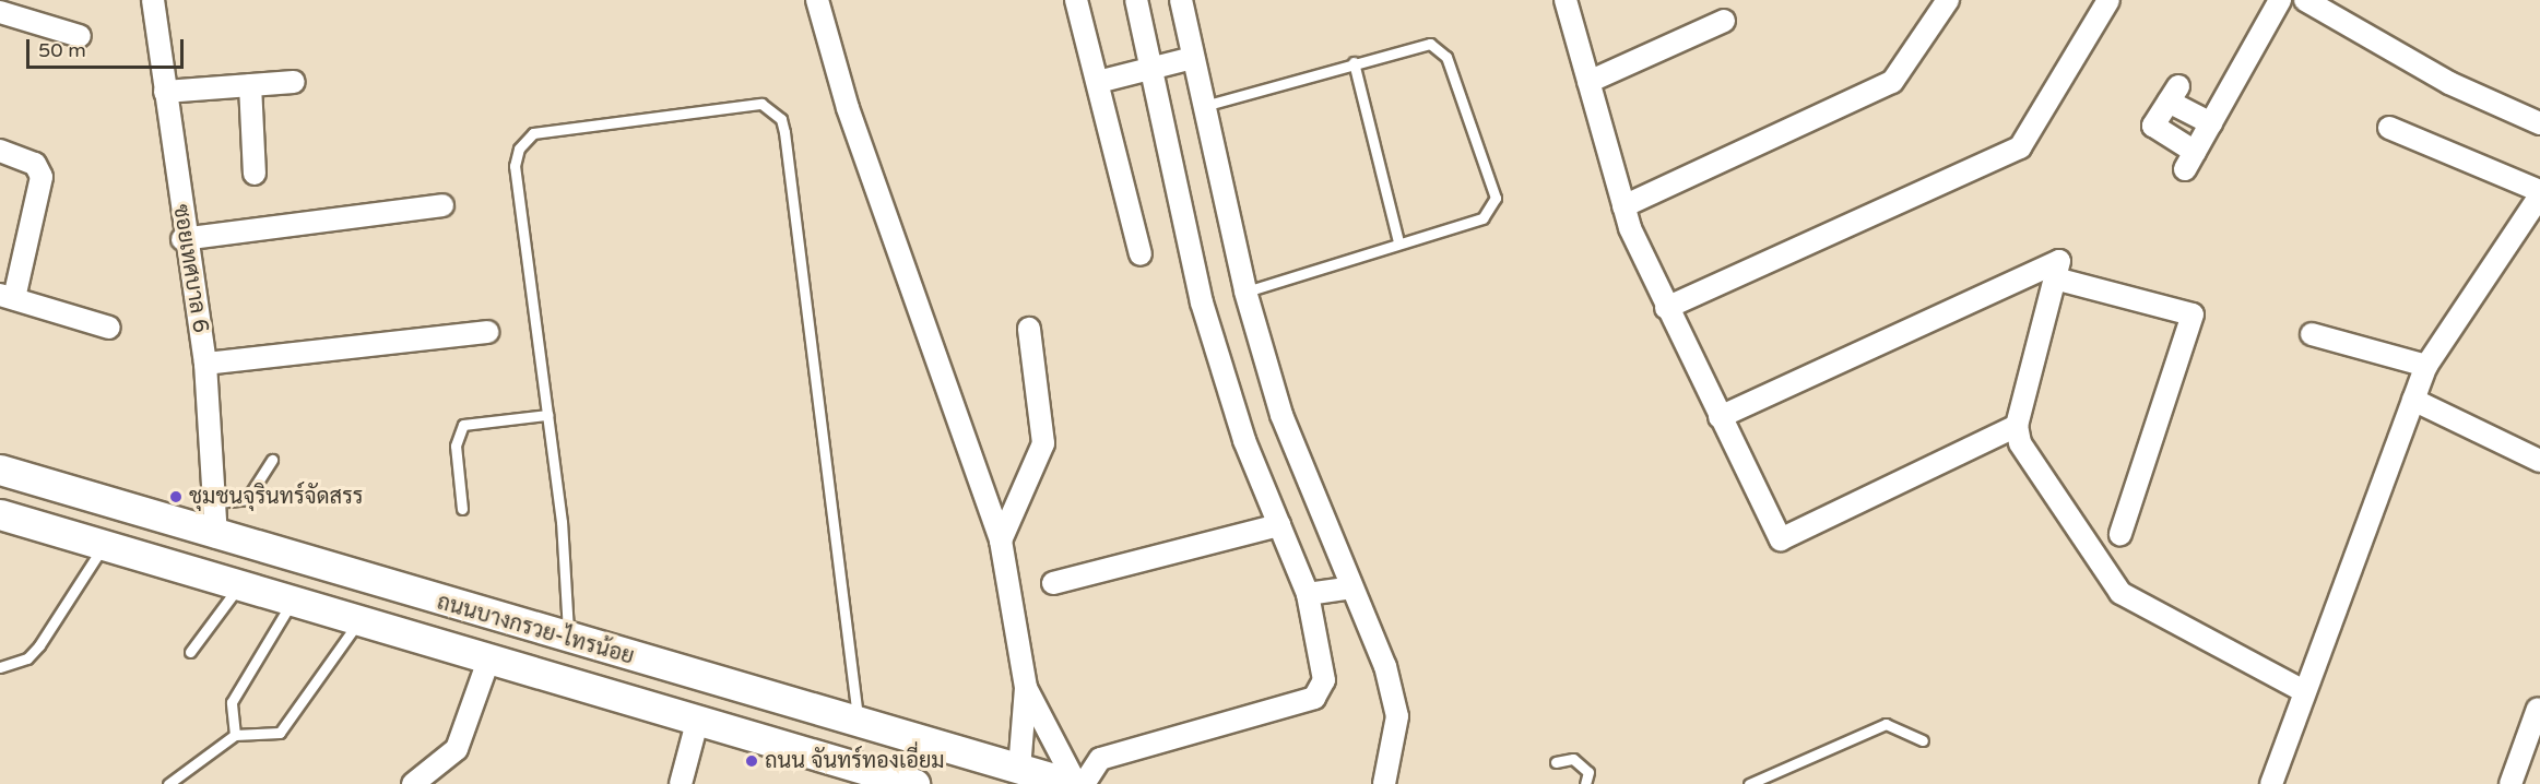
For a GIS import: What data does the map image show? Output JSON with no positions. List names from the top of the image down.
{
  "streets": {
    "main road": ["ถนนบางกรวย-ไทรน้อย"],
    "street": ["ซอยเทศบาล 6"]
  },
  "crossings": [
    ["ซอยเทศบาล 6", "ถนนบางกรวย-ไทรน้อย"]
  ],
  "places": ["ชุมชนจุรินทร์จัดสรร", "ถนน จันทร์ทองเอี่ยม"],
  "scale_bar": "50 m"
}
